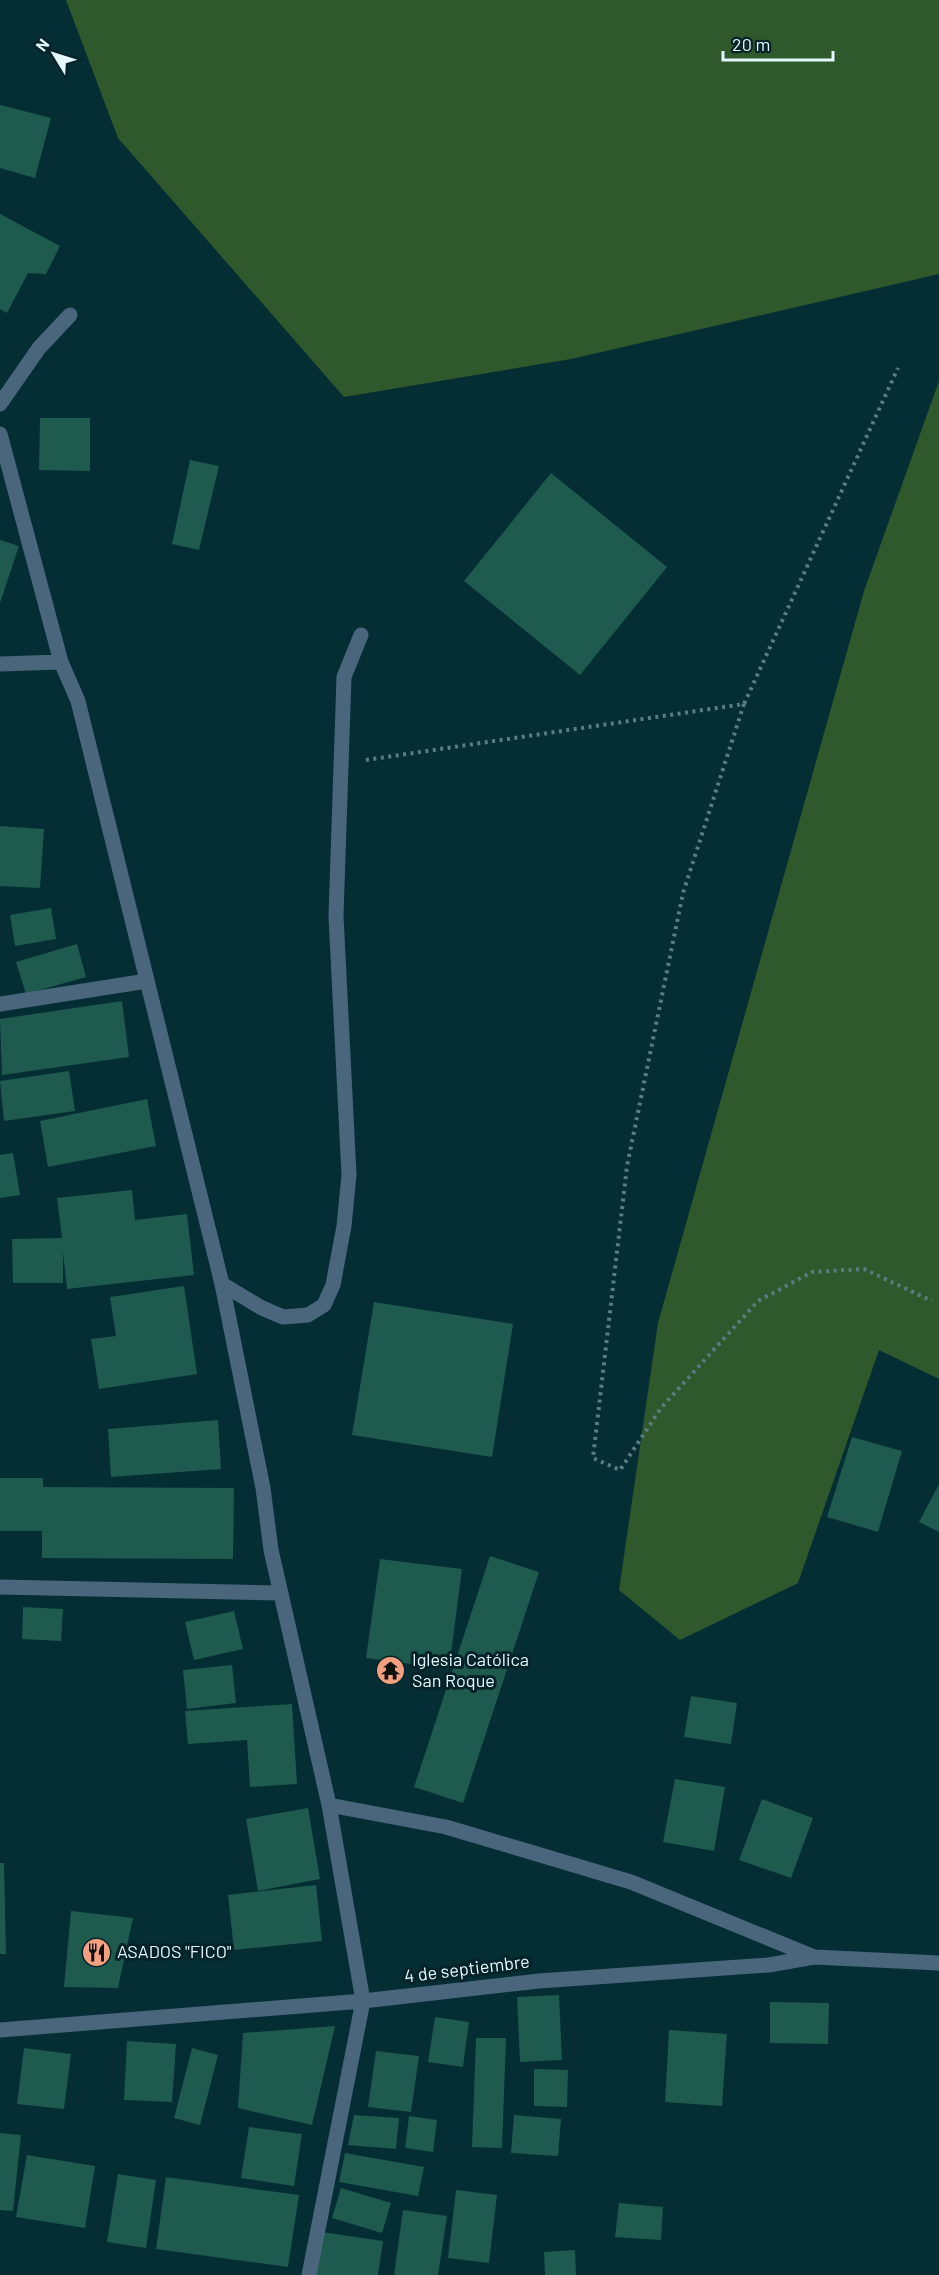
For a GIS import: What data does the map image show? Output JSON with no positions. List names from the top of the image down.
{
  "streets": {
    "street": ["4 de septiembre"]
  },
  "places": {
    "temple": ["Iglesia Católica San Roque"],
    "restaurant": ["ASADOS \"FICO\""]
  },
  "scale_bar": "20 m",
  "north": "top left"
}
